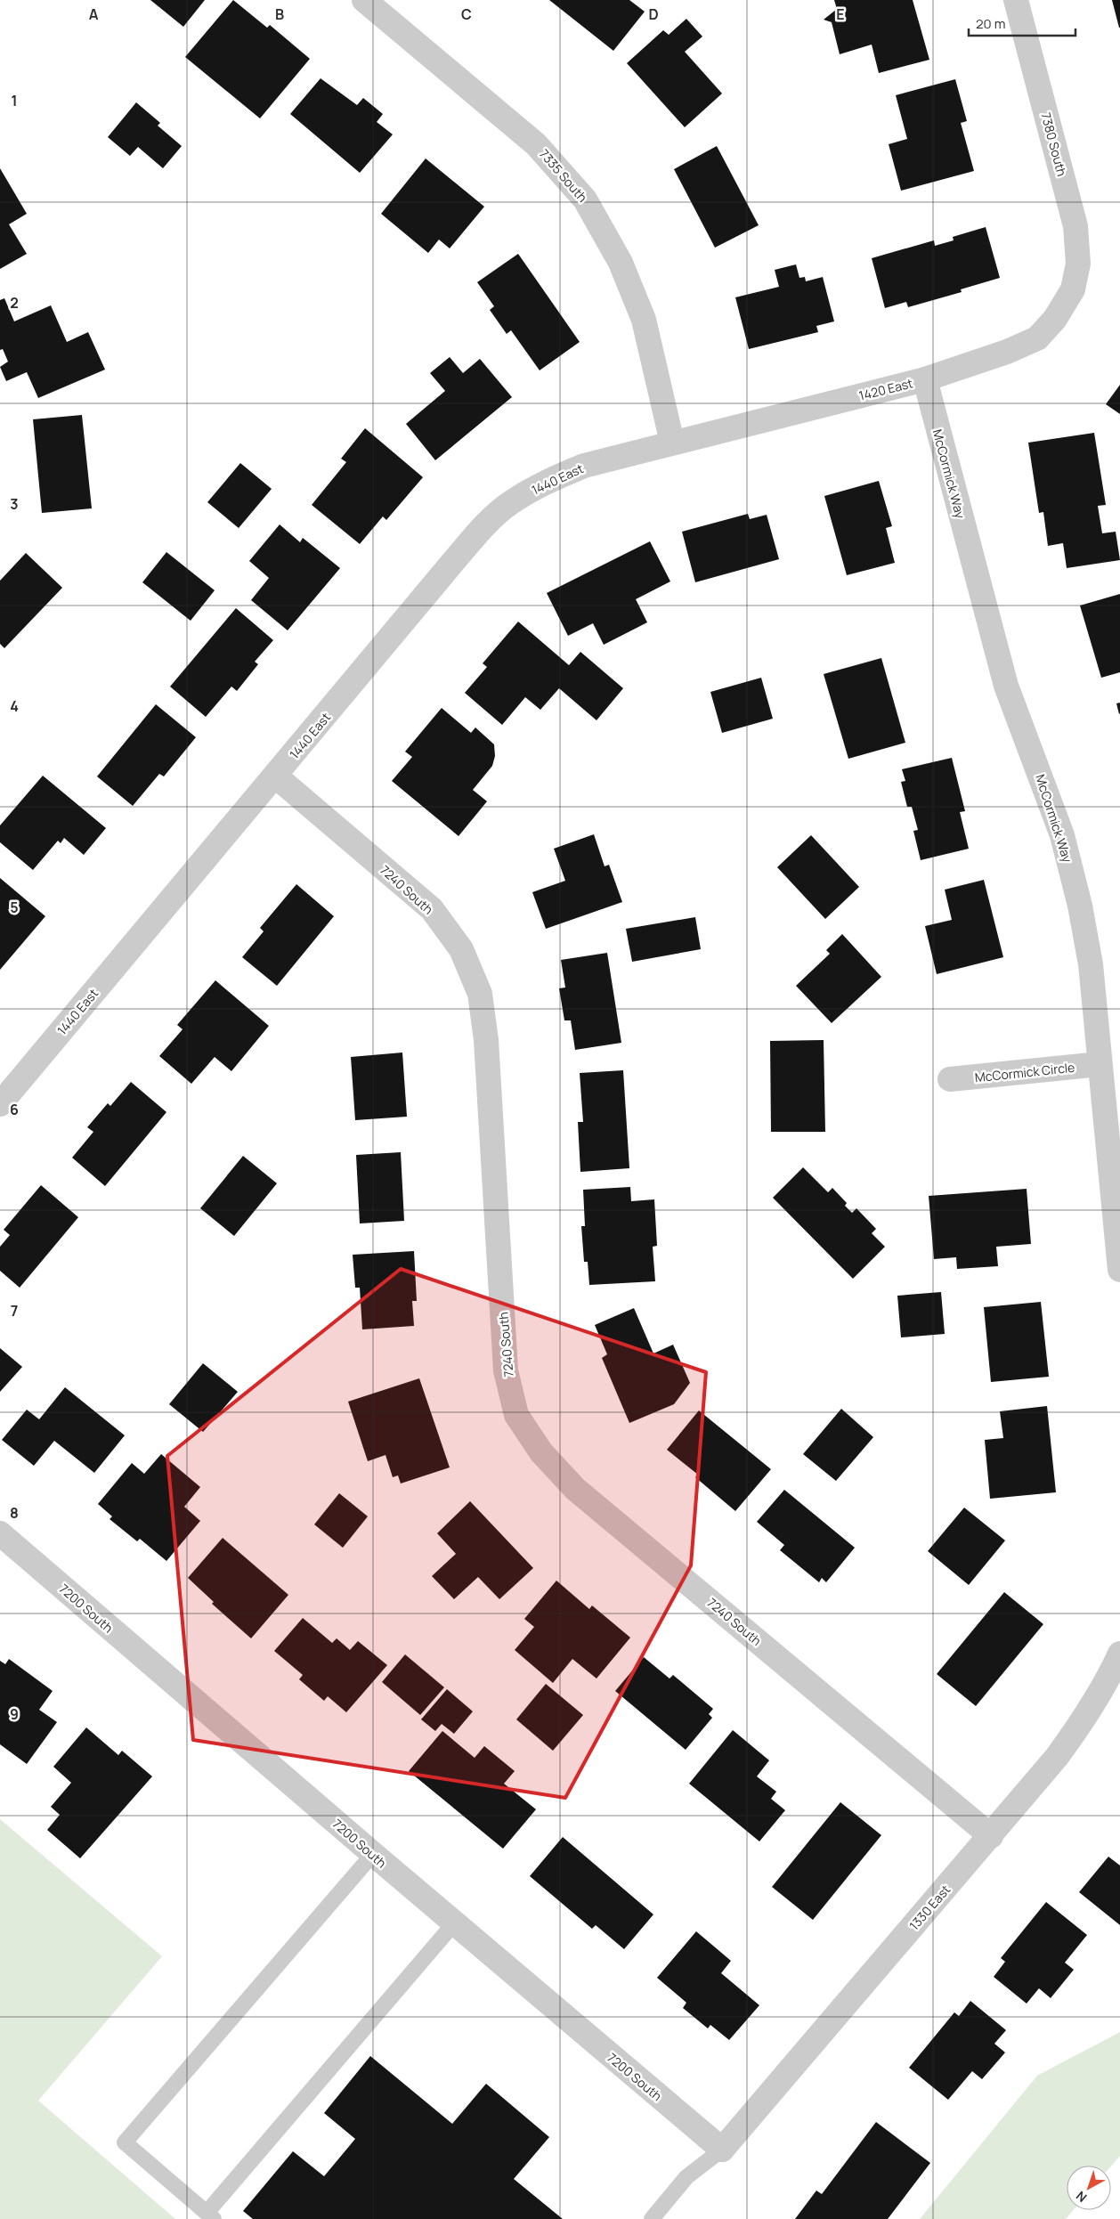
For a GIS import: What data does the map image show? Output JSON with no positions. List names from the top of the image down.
{
  "streets": {
    "street": [
      "7380 South",
      "7335 South",
      "1420 East",
      "McCormick Way",
      "1440 East",
      "7240 South",
      "McCormick Circle",
      "7200 South",
      "1330 East"
    ]
  },
  "crossings": [
    ["7380 South", "1420 East"],
    ["7335 South", "1420 East"],
    ["7335 South", "1440 East"],
    ["1420 East", "McCormick Way"],
    ["1420 East", "1440 East"],
    ["McCormick Way", "McCormick Circle"],
    ["1440 East", "7240 South"],
    ["7240 South", "1330 East"],
    ["7200 South", "1330 East"]
  ],
  "scale_bar": "20 m",
  "north": "bottom left",
  "grid": {
    "columns": [
      "A",
      "B",
      "C",
      "D",
      "E"
    ],
    "rows": [
      "1",
      "2",
      "3",
      "4",
      "5",
      "6",
      "7",
      "8",
      "9"
    ]
  }
}
